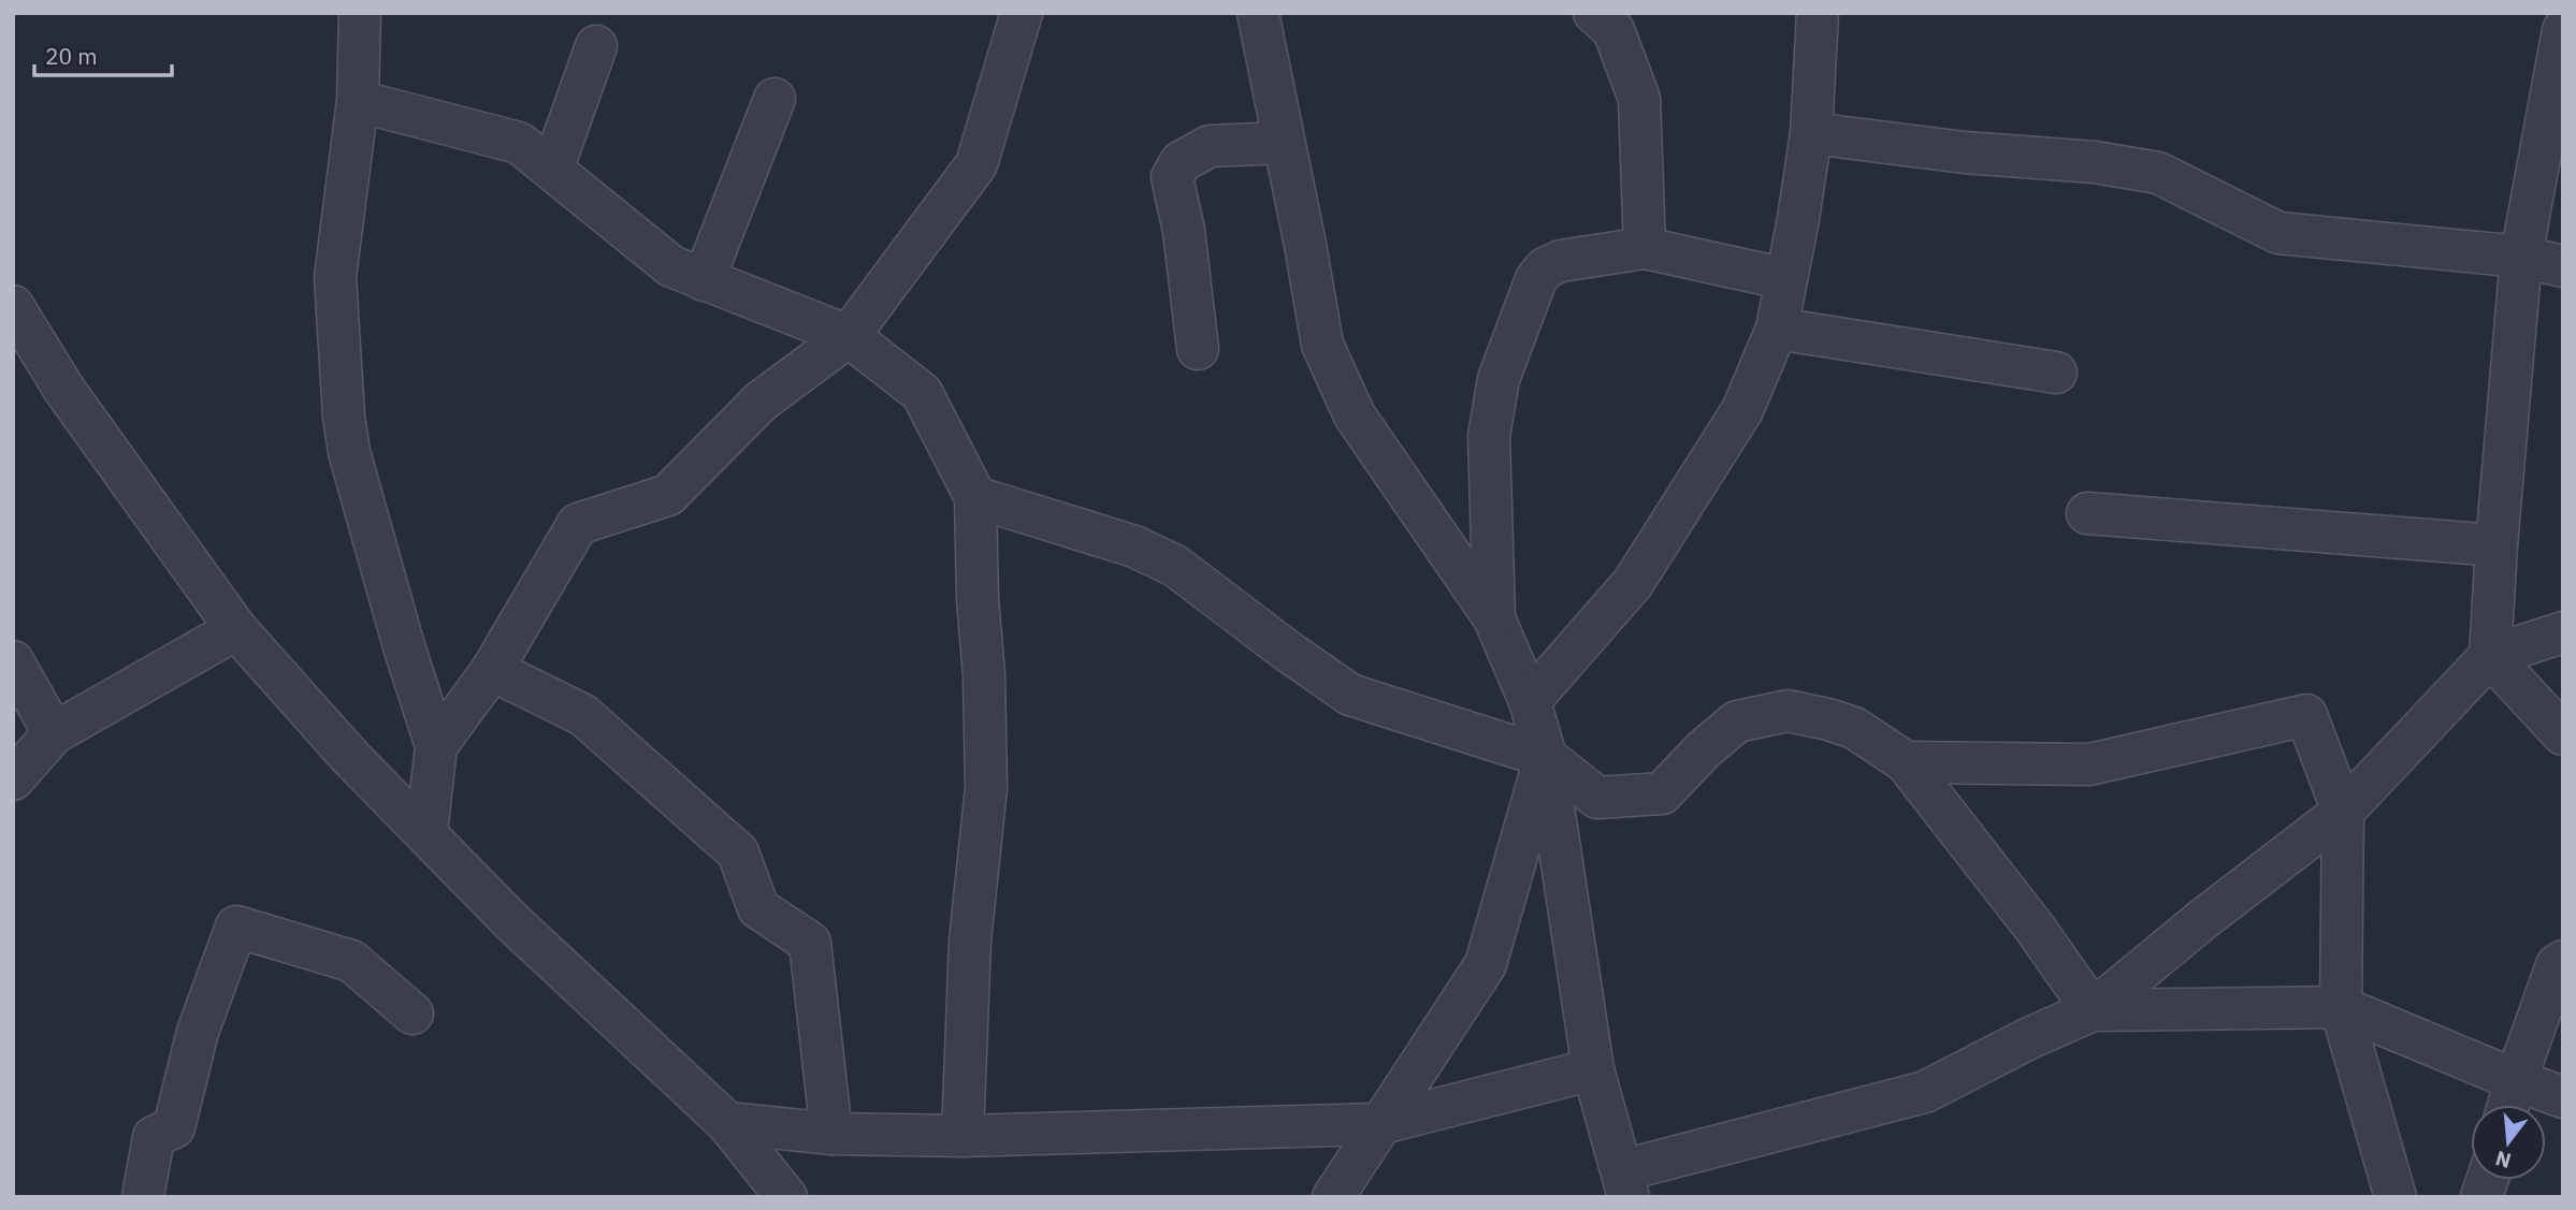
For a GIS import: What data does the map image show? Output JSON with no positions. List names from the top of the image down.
{
  "scale_bar": "20 m",
  "north": "bottom"
}
